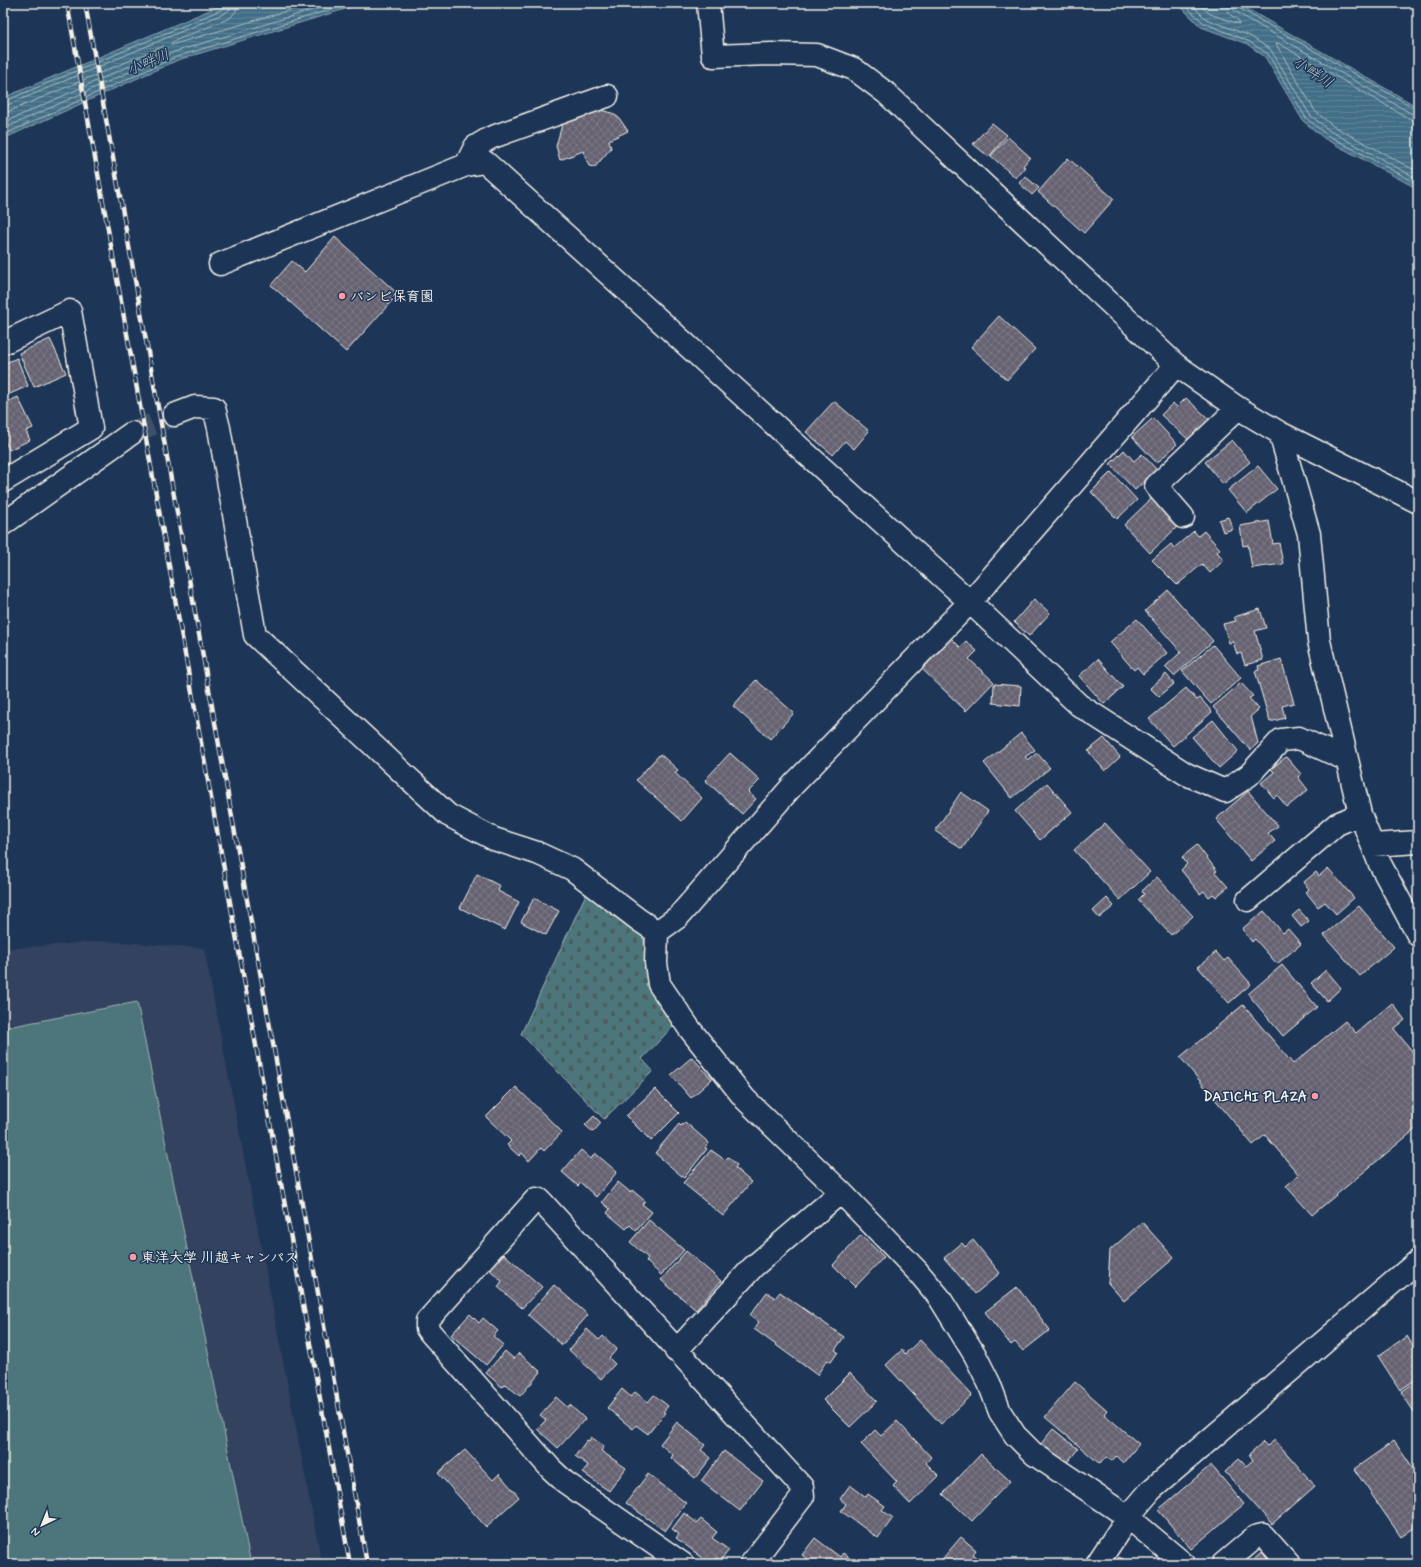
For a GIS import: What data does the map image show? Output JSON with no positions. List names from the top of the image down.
{
  "water": ["小畔川"],
  "places": ["バンビ保育園", "DAIICHI PLAZA", "東洋大学 川越キャンパス"],
  "north": "bottom left"
}
